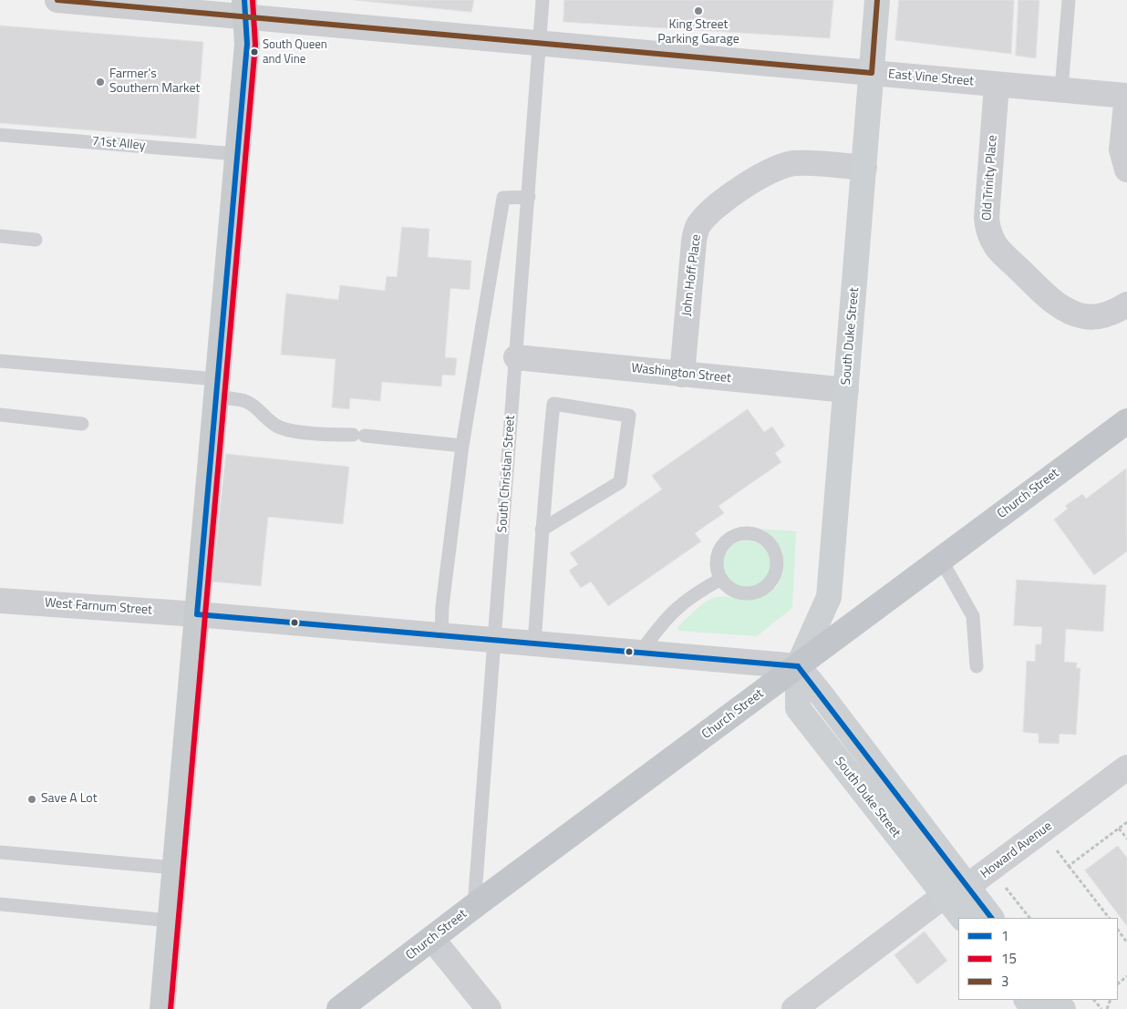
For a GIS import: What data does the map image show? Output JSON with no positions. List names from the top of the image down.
{
  "streets": {
    "highway": ["Church Street"],
    "main road": ["South Duke Street"],
    "street": [
      "East Vine Street",
      "Old Trinity Place",
      "John Hoff Place",
      "Washington Street",
      "West Farnum Street",
      "Howard Avenue"
    ],
    "lane": ["71st Alley", "South Christian Street"]
  },
  "crossings": [
    ["East Vine Street", "Old Trinity Place"],
    ["East Vine Street", "South Duke Street"],
    ["East Vine Street", "South Christian Street"],
    ["John Hoff Place", "South Duke Street"],
    ["John Hoff Place", "Washington Street"],
    ["South Duke Street", "Washington Street"],
    ["South Duke Street", "Church Street"],
    ["South Duke Street", "West Farnum Street"],
    ["South Duke Street", "Howard Avenue"],
    ["Washington Street", "South Christian Street"],
    ["South Christian Street", "Church Street"],
    ["South Christian Street", "West Farnum Street"],
    ["Church Street", "West Farnum Street"]
  ],
  "places": [
    "King Street Parking Garage",
    "South Queen and Vine",
    "Farmer's Southern Market",
    "Save A Lot"
  ],
  "lines": ["transit line 1", "transit line 15", "transit line 3"],
  "legend": ["1", "15", "3"]
}
